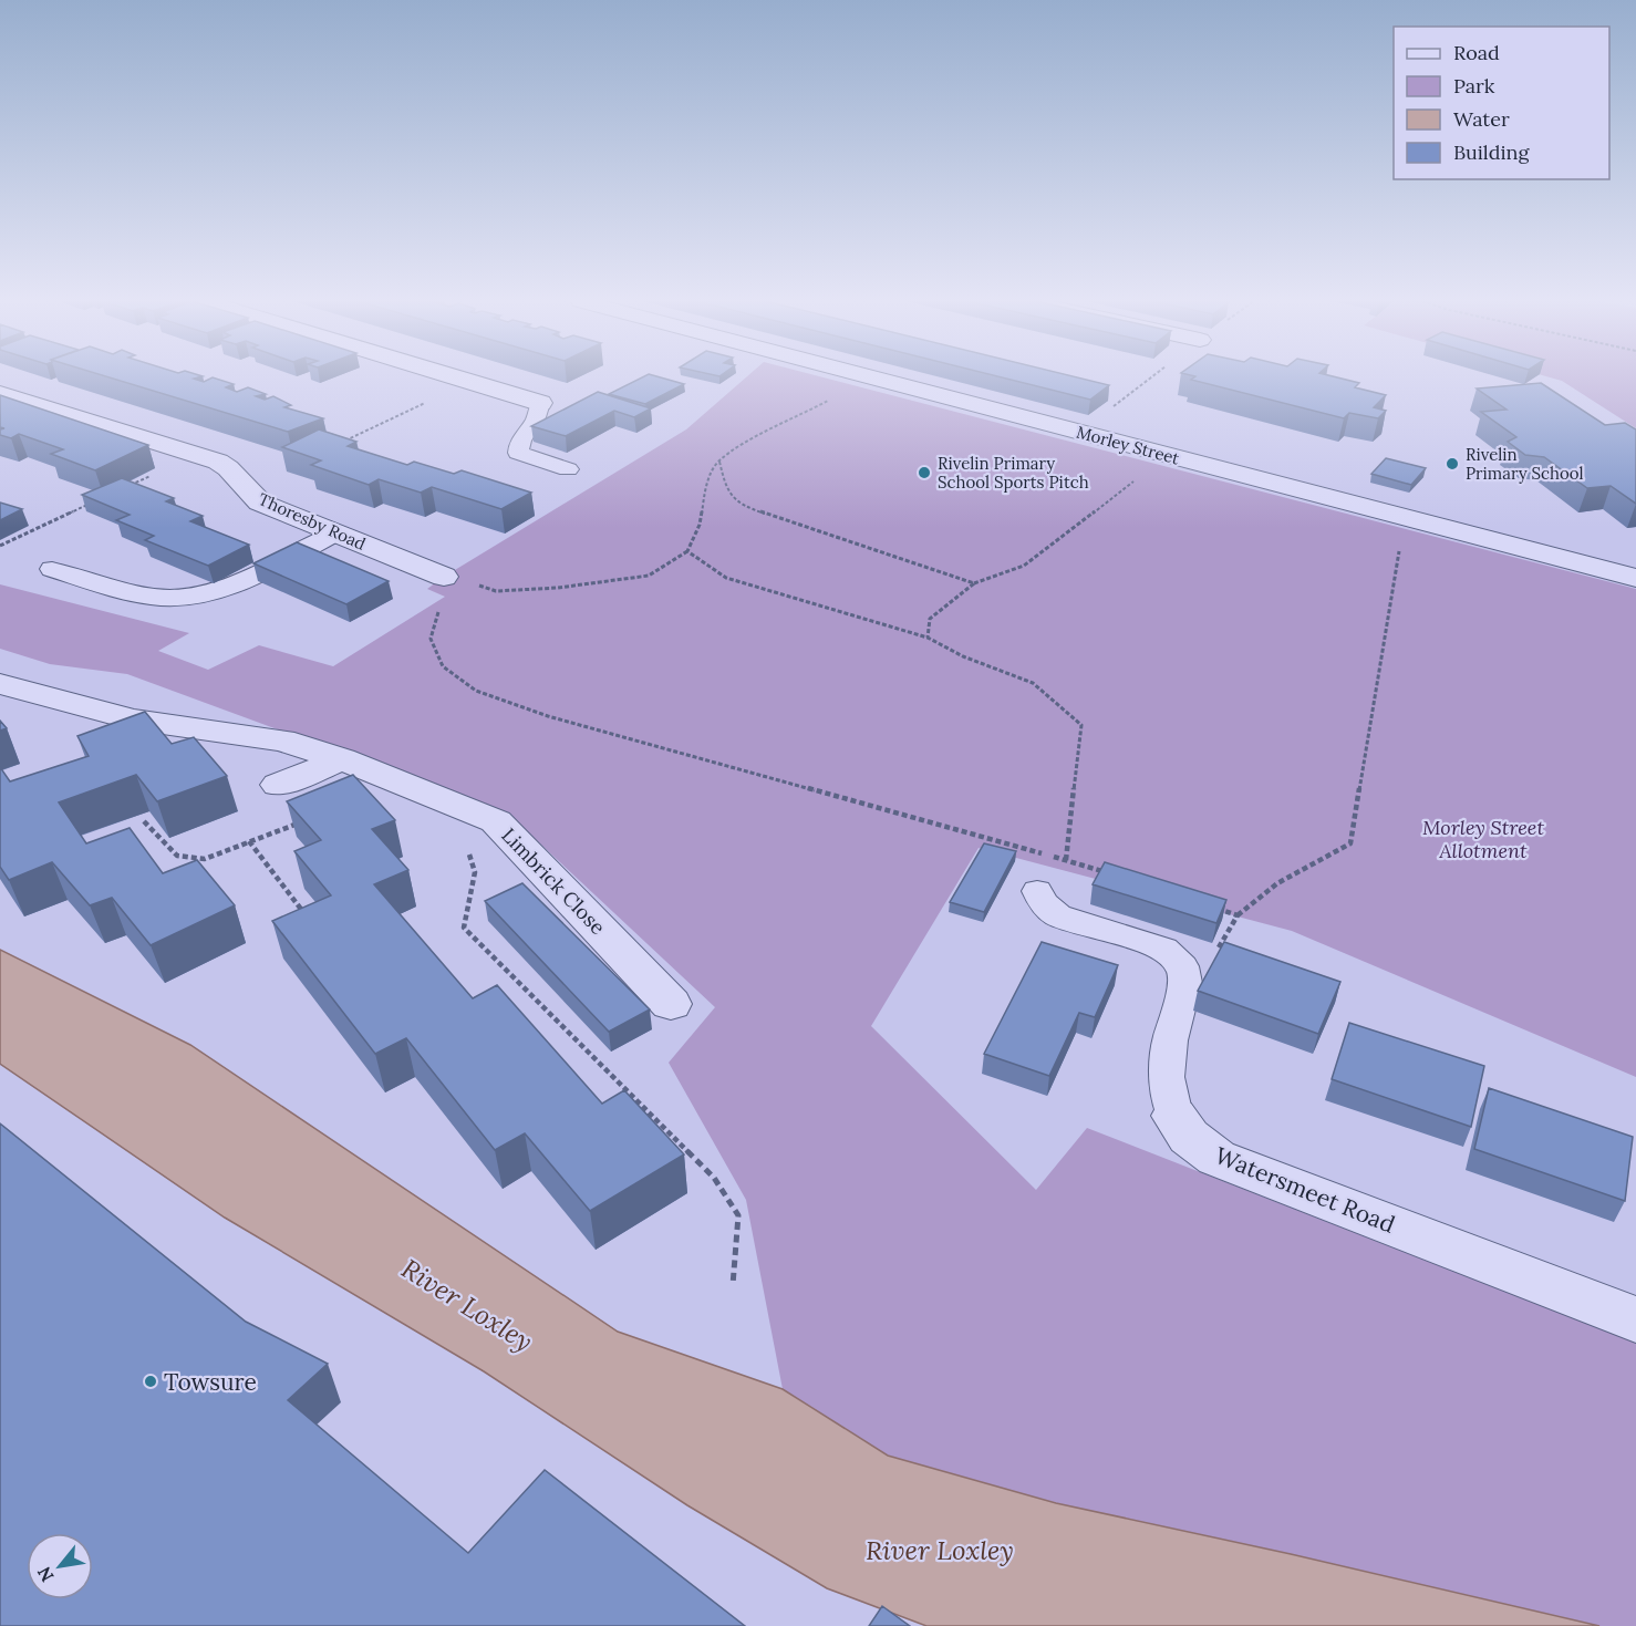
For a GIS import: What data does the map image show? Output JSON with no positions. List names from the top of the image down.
{
  "streets": {
    "street": [
      "Morley Street",
      "Thoresby Road",
      "Limbrick Close",
      "Watersmeet Road"
    ]
  },
  "water": ["River Loxley"],
  "parks": ["Morley Street Allotment"],
  "places": ["Rivelin Primary School", "Rivelin Primary School Sports Pitch", "Towsure"],
  "legend": [
    "Road",
    "Park",
    "Water",
    "Building"
  ],
  "north": "bottom left"
}
